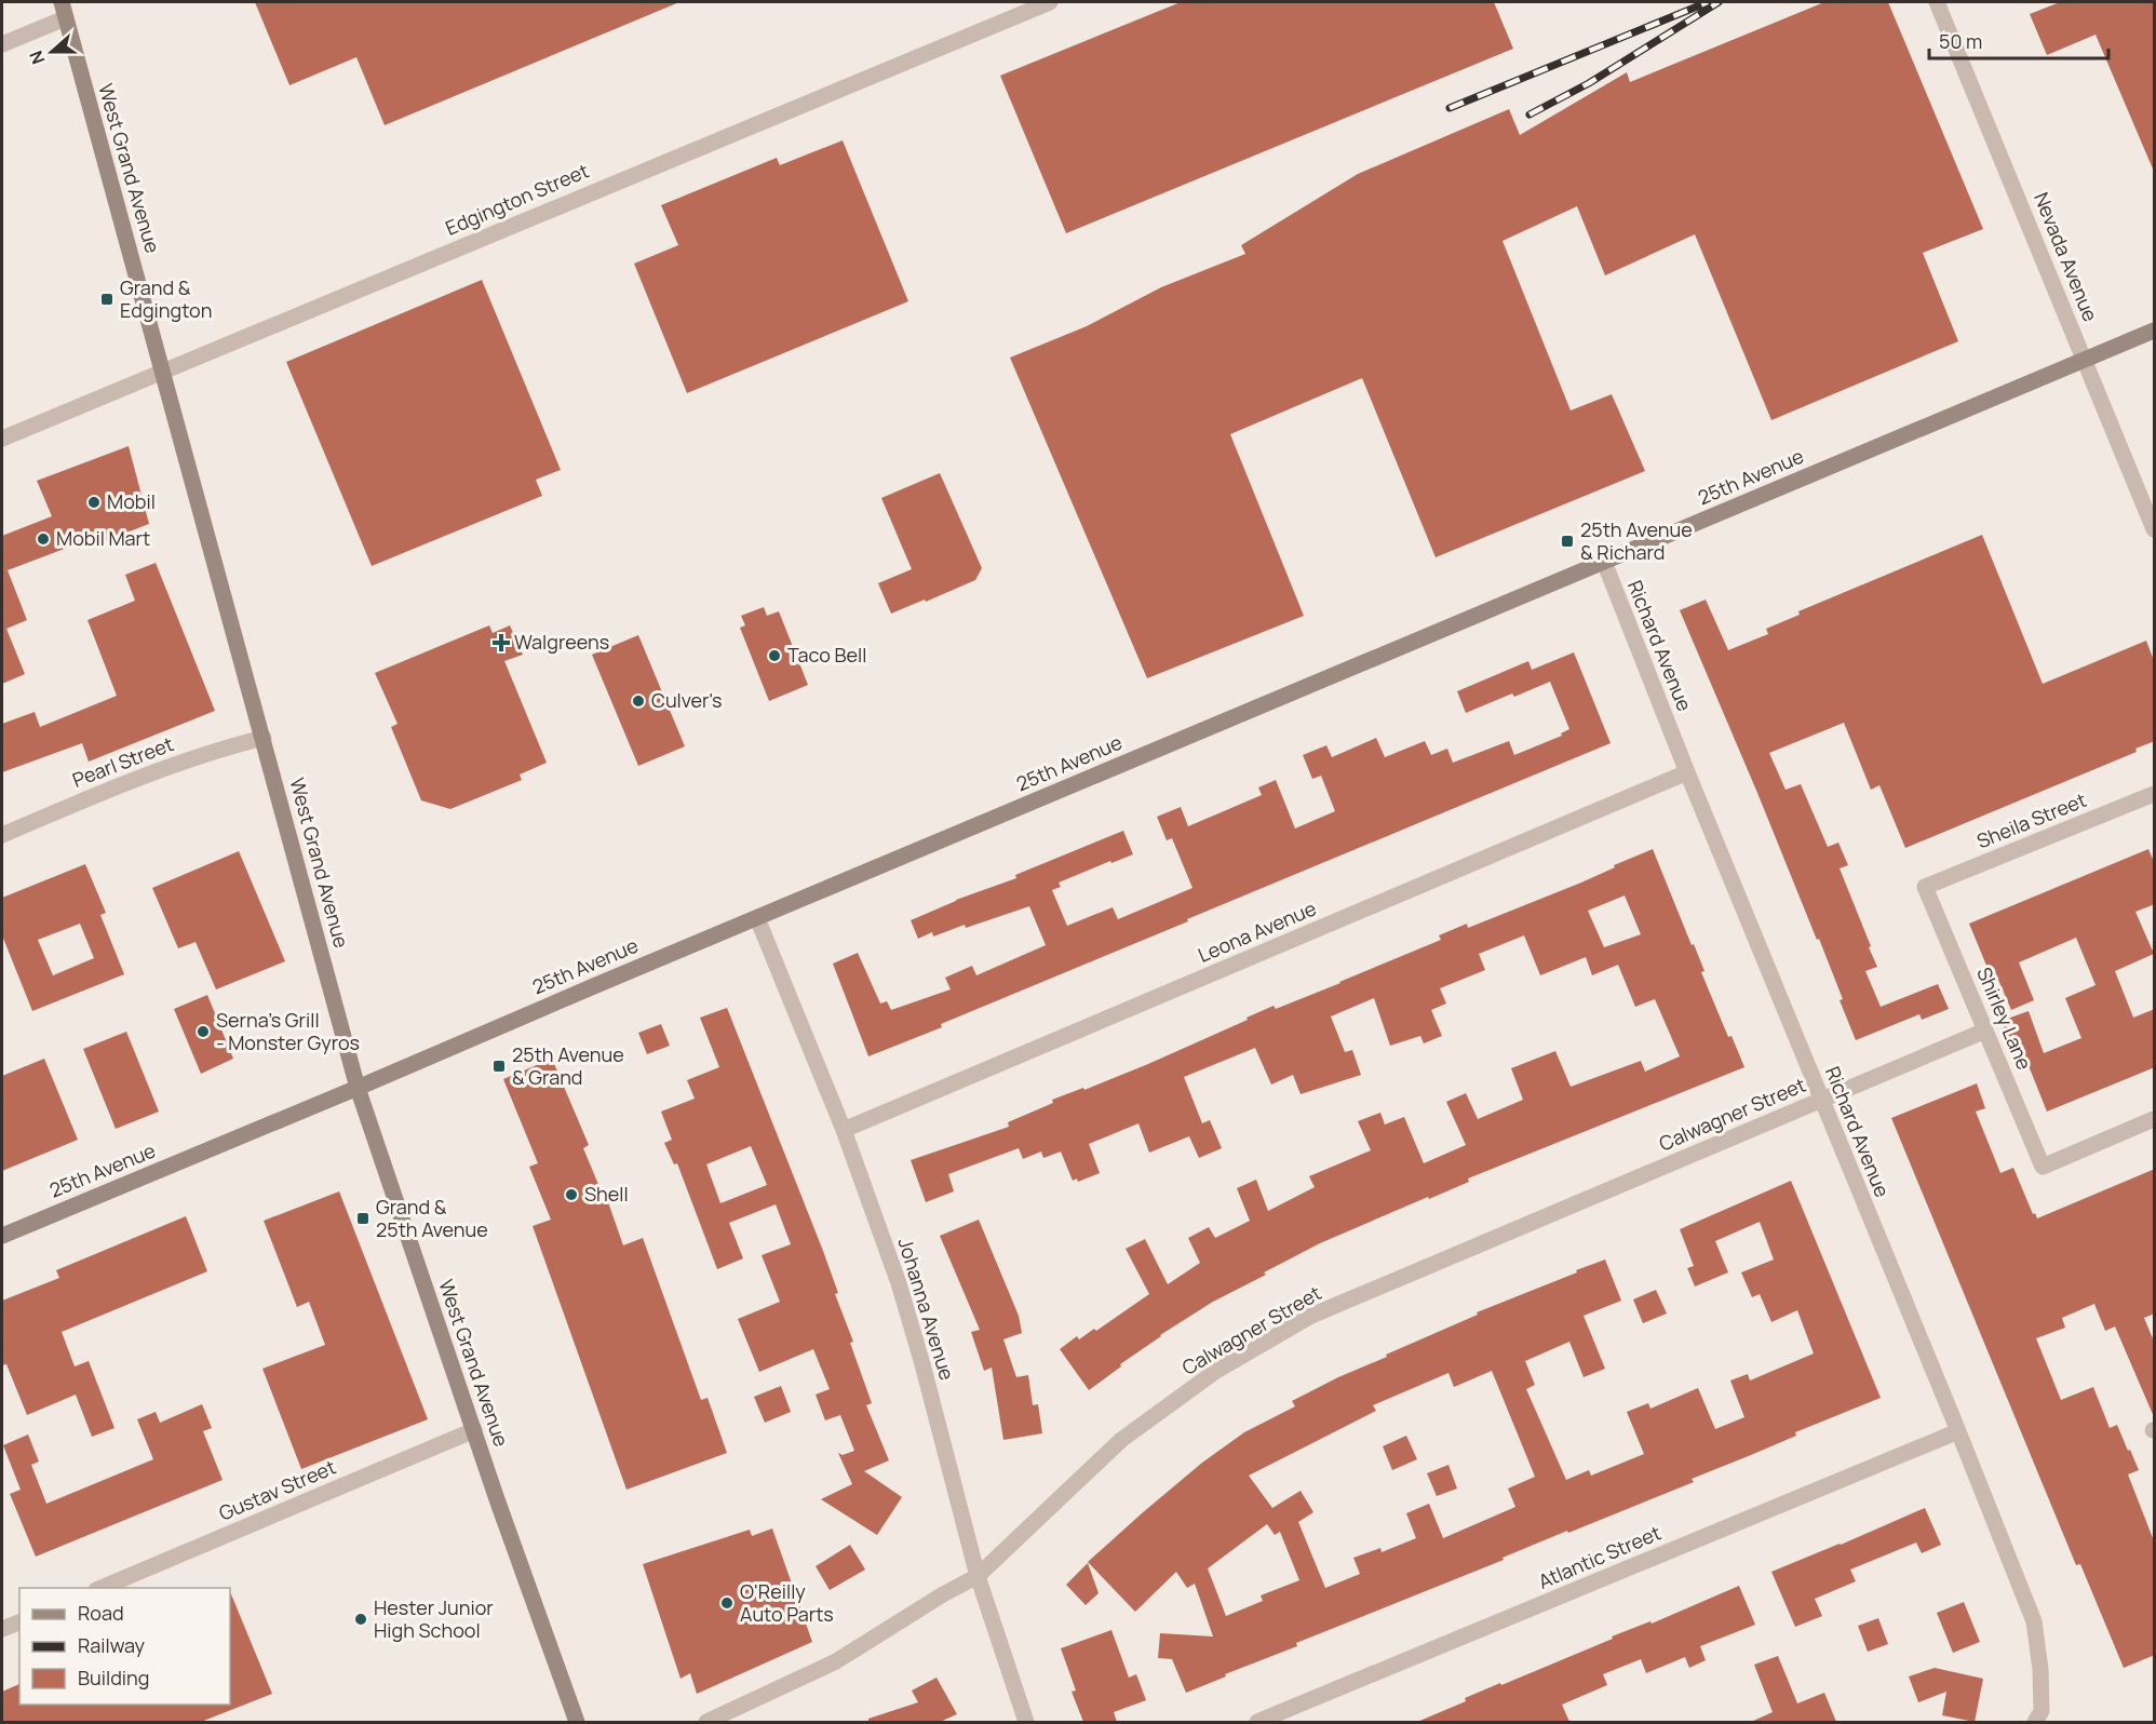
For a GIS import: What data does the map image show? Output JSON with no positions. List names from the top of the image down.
{
  "streets": {
    "main road": ["West Grand Avenue", "25th Avenue"],
    "street": [
      "Edgington Street",
      "Nevada Avenue",
      "Richard Avenue",
      "Pearl Street",
      "Sheila Street",
      "Leona Avenue",
      "Shirley Lane",
      "Calwagner Street",
      "Johanna Avenue",
      "Gustav Street",
      "Atlantic Street"
    ]
  },
  "crossings": [
    ["West Grand Avenue", "Edgington Street"],
    ["West Grand Avenue", "25th Avenue"],
    ["West Grand Avenue", "Pearl Street"],
    ["West Grand Avenue", "Gustav Street"],
    ["Nevada Avenue", "25th Avenue"],
    ["25th Avenue", "Richard Avenue"],
    ["25th Avenue", "Johanna Avenue"],
    ["Richard Avenue", "Leona Avenue"],
    ["Richard Avenue", "Calwagner Street"],
    ["Richard Avenue", "Atlantic Street"],
    ["Sheila Street", "Shirley Lane"],
    ["Leona Avenue", "Johanna Avenue"],
    ["Shirley Lane", "Calwagner Street"],
    ["Calwagner Street", "Johanna Avenue"]
  ],
  "places": {
    "transit": [
      "Grand & Edgington",
      "25th Avenue & Richard",
      "25th Avenue & Grand",
      "Grand & 25th Avenue"
    ],
    "other": [
      "Mobil",
      "Mobil Mart",
      "Taco Bell",
      "Culver's",
      "Serna's Grill - Monster Gyros",
      "Shell",
      "O'Reilly Auto Parts",
      "Hester Junior High School"
    ],
    "health": ["Walgreens"]
  },
  "legend": ["Road", "Railway", "Building"],
  "scale_bar": "50 m",
  "north": "left"
}
